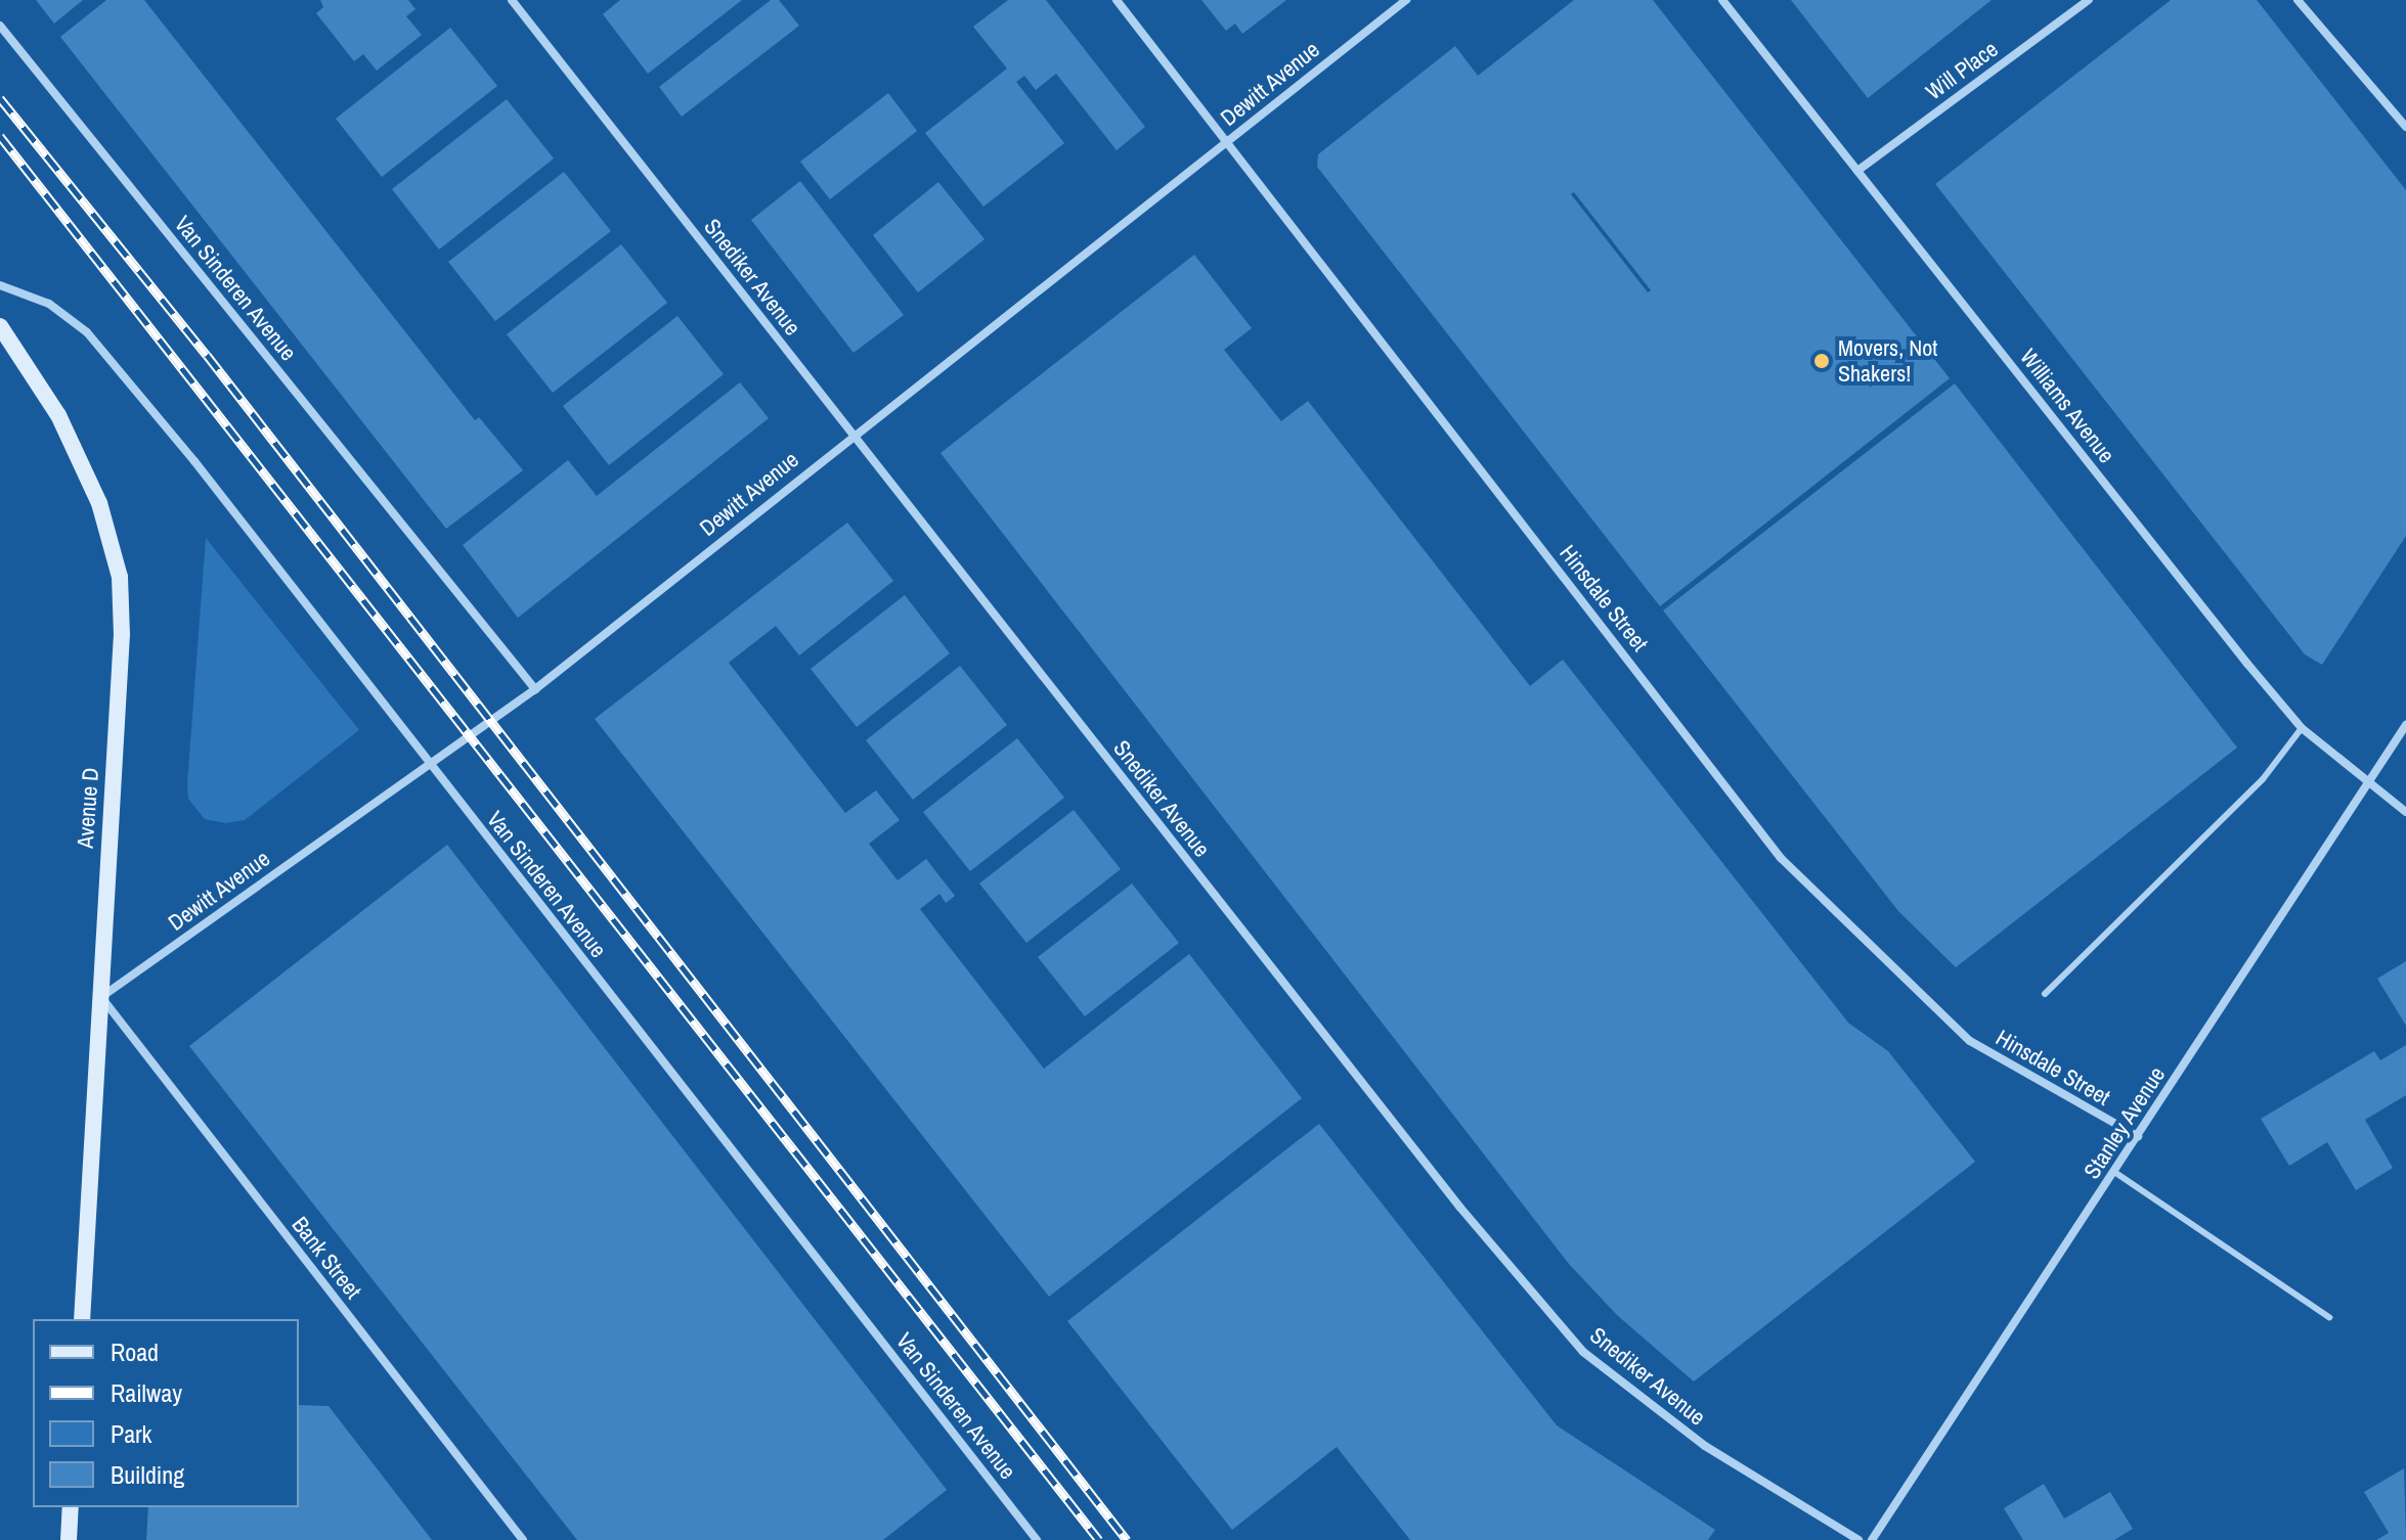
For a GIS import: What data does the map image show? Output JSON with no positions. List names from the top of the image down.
{
  "streets": {
    "main road": ["Avenue D"],
    "street": [
      "Will Place",
      "Dewitt Avenue",
      "Snediker Avenue",
      "Van Sinderen Avenue",
      "Williams Avenue",
      "Hinsdale Street",
      "Stanley Avenue",
      "Bank Street"
    ]
  },
  "crossings": [
    ["Will Place", "Williams Avenue"],
    ["Dewitt Avenue", "Snediker Avenue"],
    ["Dewitt Avenue", "Van Sinderen Avenue"],
    ["Dewitt Avenue", "Hinsdale Street"],
    ["Dewitt Avenue", "Avenue D"],
    ["Dewitt Avenue", "Bank Street"],
    ["Williams Avenue", "Stanley Avenue"],
    ["Hinsdale Street", "Stanley Avenue"],
    ["Avenue D", "Bank Street"]
  ],
  "places": ["Movers, Not Shakers!"],
  "legend": [
    "Road",
    "Railway",
    "Park",
    "Building"
  ]
}
